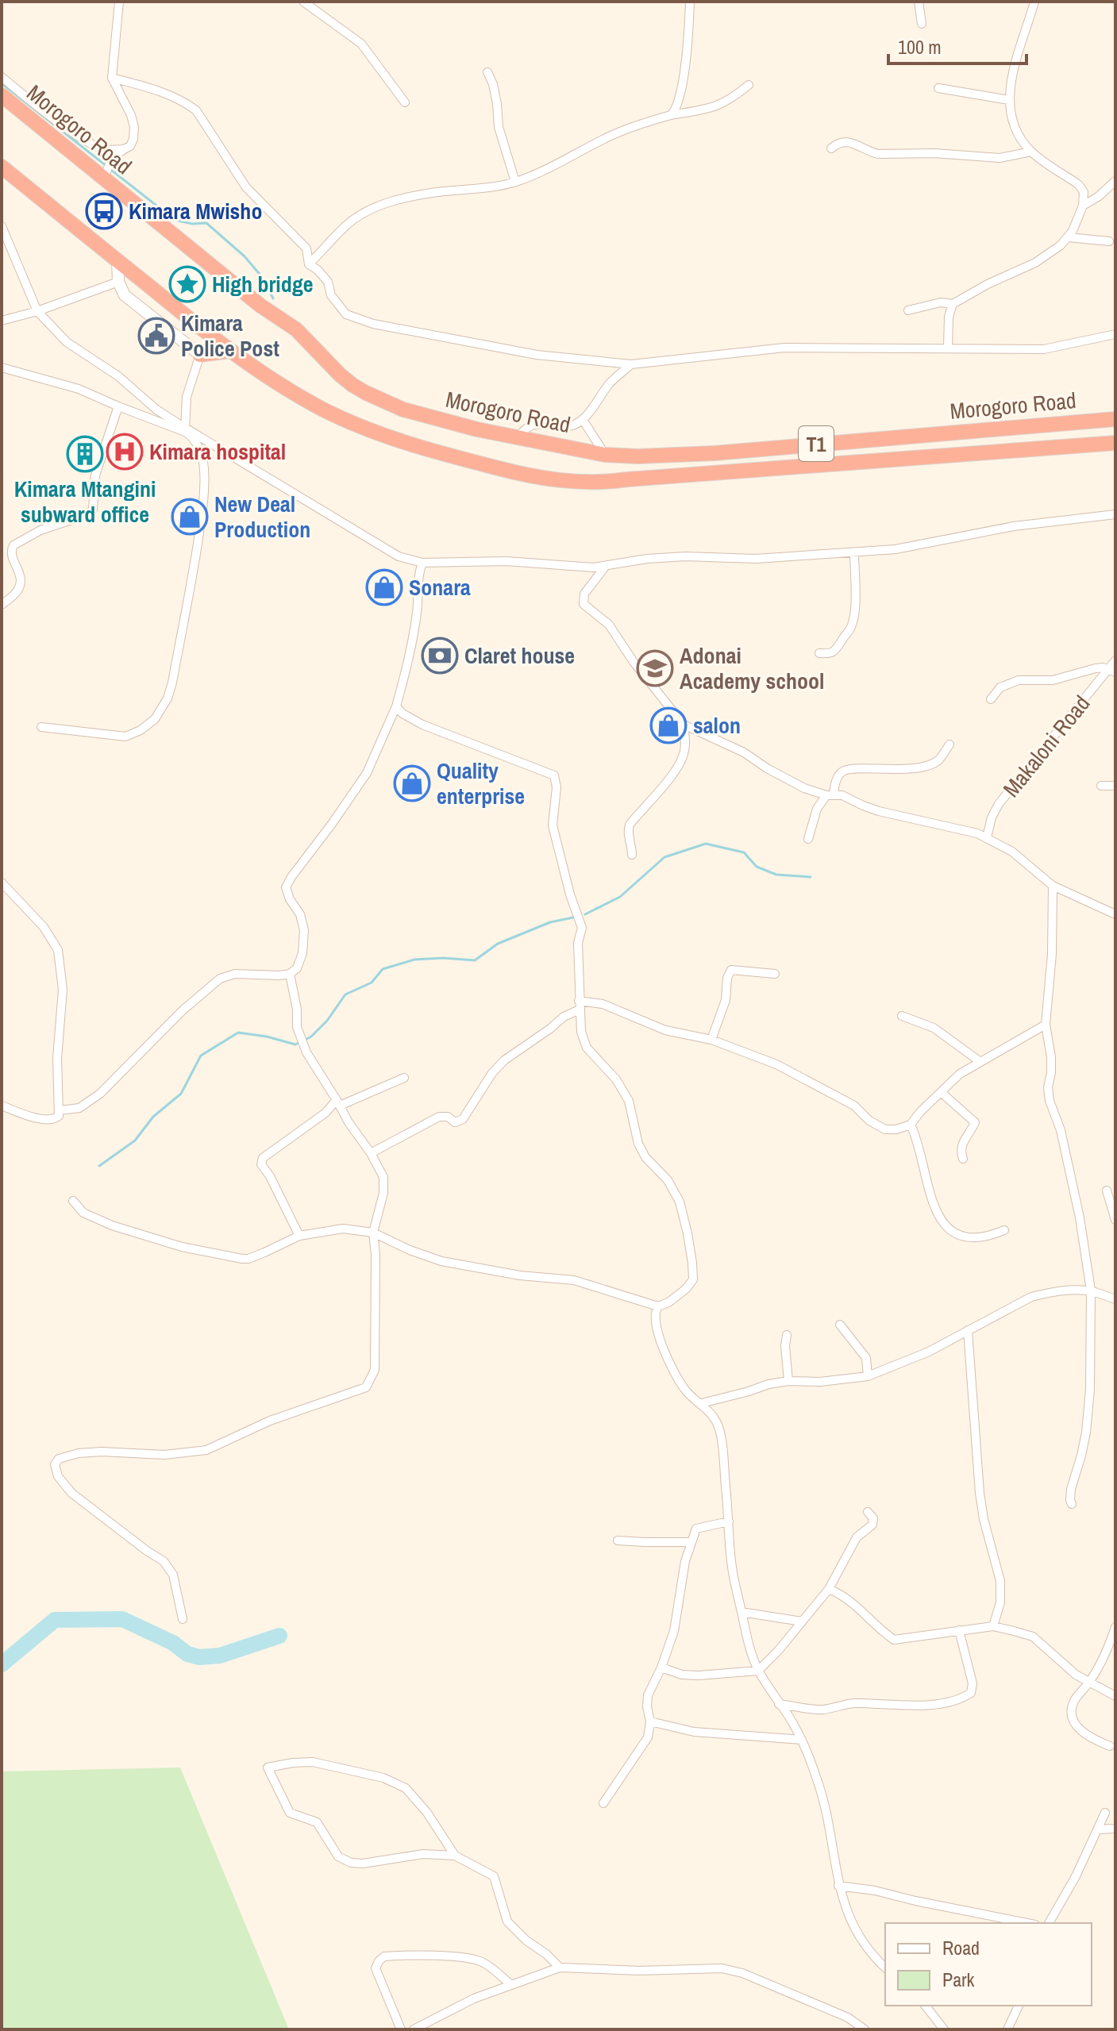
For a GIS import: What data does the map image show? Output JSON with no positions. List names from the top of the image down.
{
  "streets": {
    "highway": ["Morogoro Road", "T1"],
    "street": ["Makaloni Road"]
  },
  "places": {
    "bus stop": ["Kimara Mwisho"],
    "place": ["High bridge"],
    "public building": ["Kimara Police Post"],
    "hospital": ["Kimara hospital"],
    "building": ["Kimara Mtangini subward office"],
    "shop": [
      "New Deal Production",
      "Sonara",
      "salon",
      "Quality enterprise"
    ],
    "bank": ["Claret house"],
    "school or university": ["Adonai Academy school"]
  },
  "legend": ["Road", "Park"],
  "scale_bar": "100 m"
}
